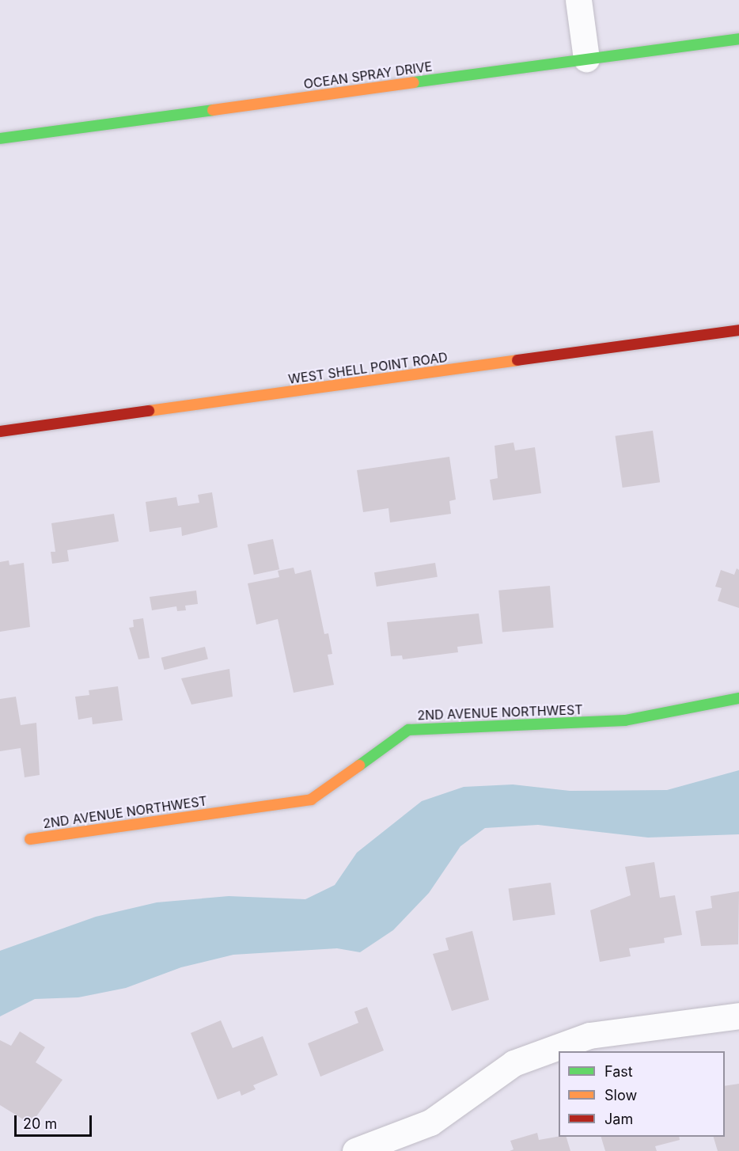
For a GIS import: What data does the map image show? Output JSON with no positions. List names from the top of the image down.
{
  "streets": {
    "street": ["OCEAN SPRAY DRIVE", "WEST SHELL POINT ROAD", "2ND AVENUE NORTHWEST"]
  },
  "legend": ["Fast", "Slow", "Jam"],
  "scale_bar": "20 m"
}
